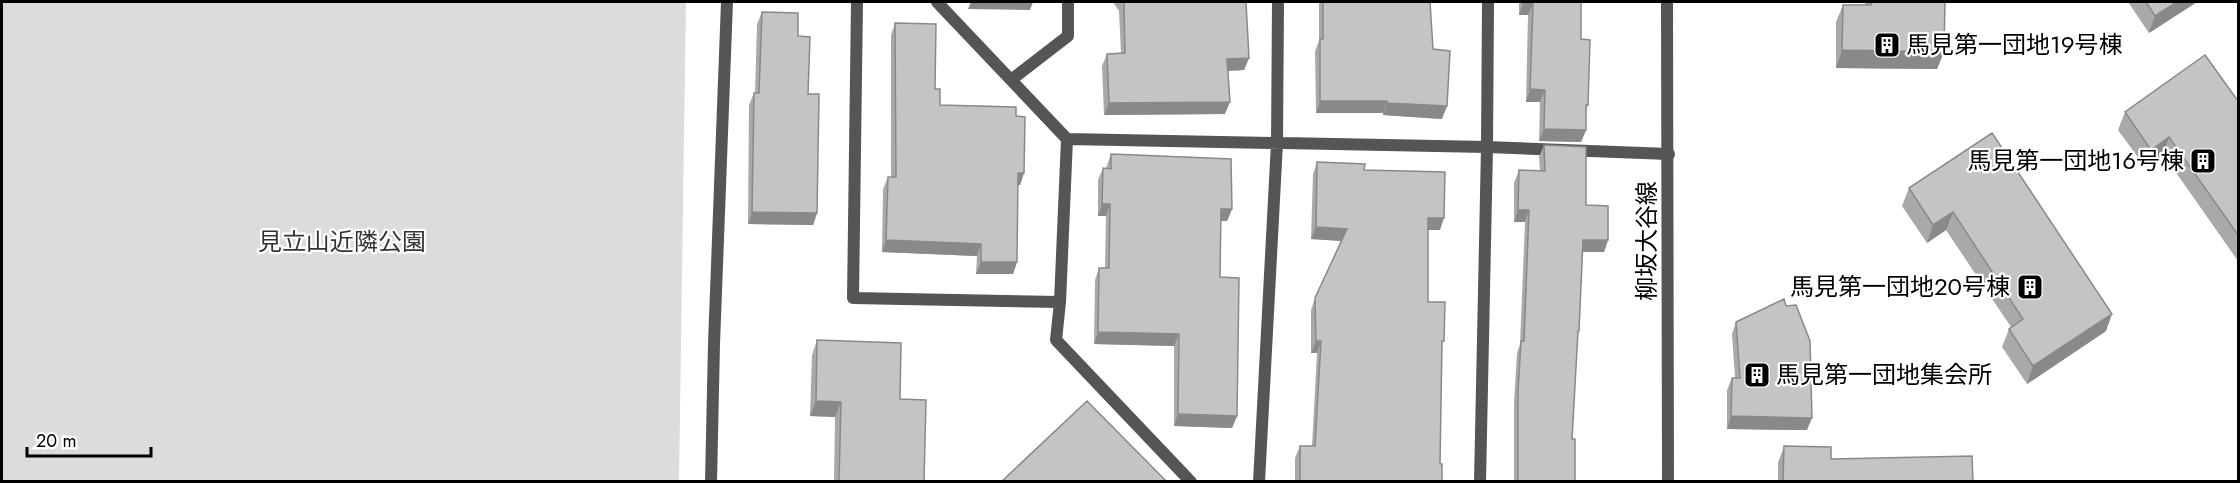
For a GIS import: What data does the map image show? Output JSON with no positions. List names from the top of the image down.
{
  "streets": {
    "street": ["柳坂大谷線"]
  },
  "parks": ["見立山近隣公園"],
  "places": {
    "building": [
      "馬見第一団地19号棟",
      "馬見第一団地16号棟",
      "馬見第一団地20号棟",
      "馬見第一団地集会所"
    ]
  },
  "scale_bar": "20 m"
}
